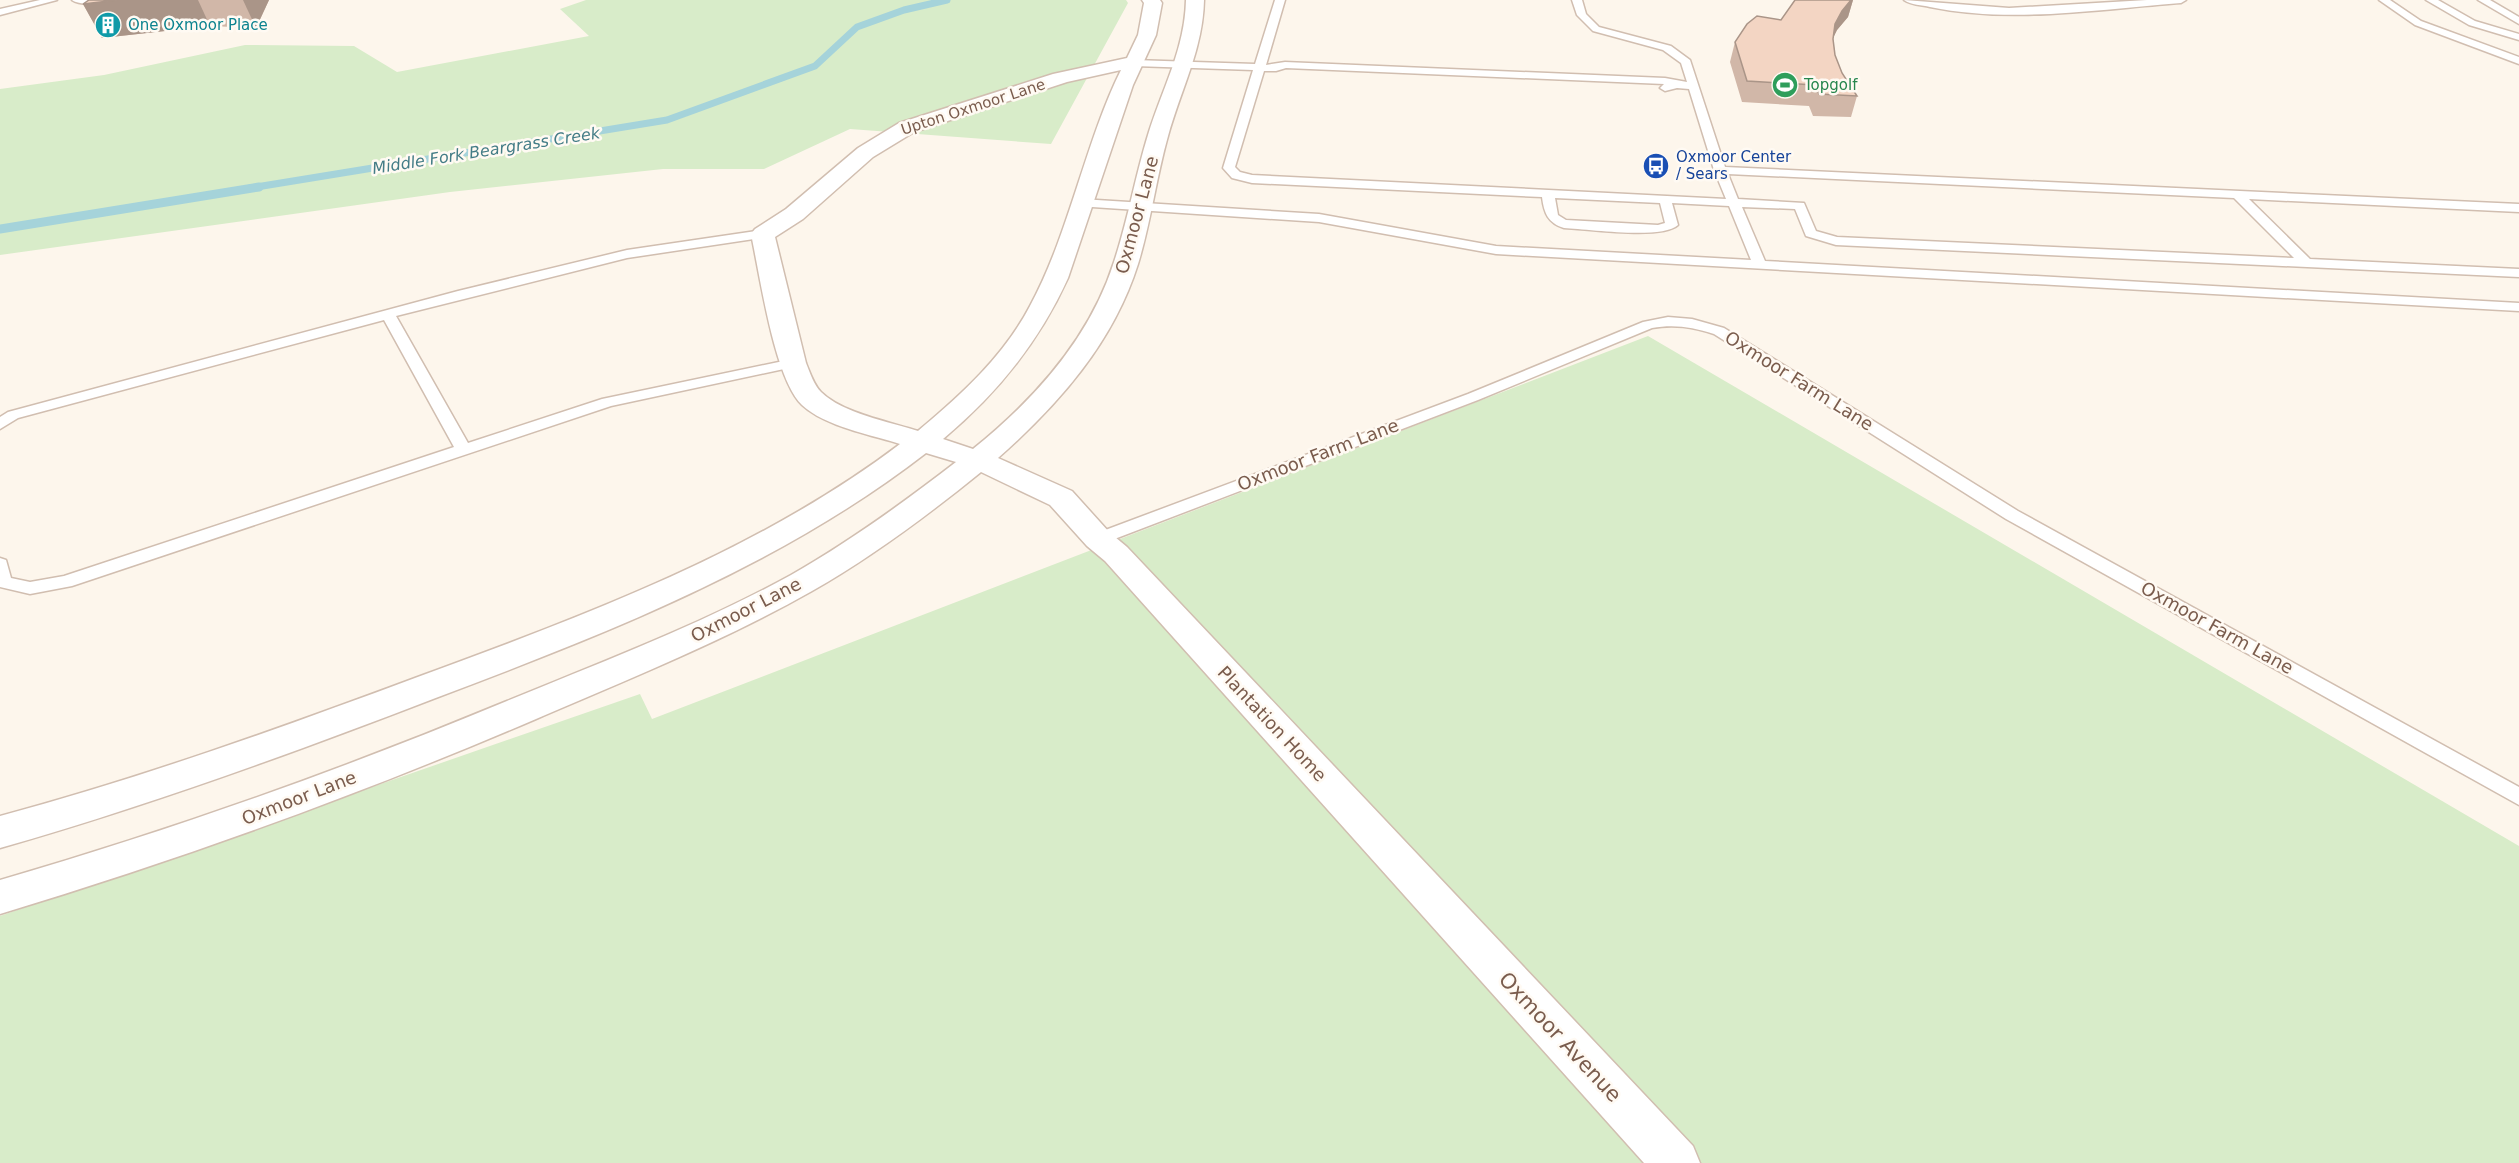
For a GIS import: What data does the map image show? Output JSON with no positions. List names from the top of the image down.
{
  "streets": {
    "street": [
      "Upton Oxmoor Lane",
      "Oxmoor Lane",
      "Plantation Home",
      "Oxmoor Avenue"
    ],
    "lane": ["Oxmoor Farm Lane"]
  },
  "crossings": [
    ["Oxmoor Farm Lane", "Plantation Home"],
    ["Plantation Home", "Oxmoor Avenue"]
  ],
  "water": ["Middle Fork Beargrass Creek"],
  "places": {
    "building": ["One Oxmoor Place"],
    "sports": ["Topgolf"],
    "bus stop": ["Oxmoor Center / Sears"]
  }
}
